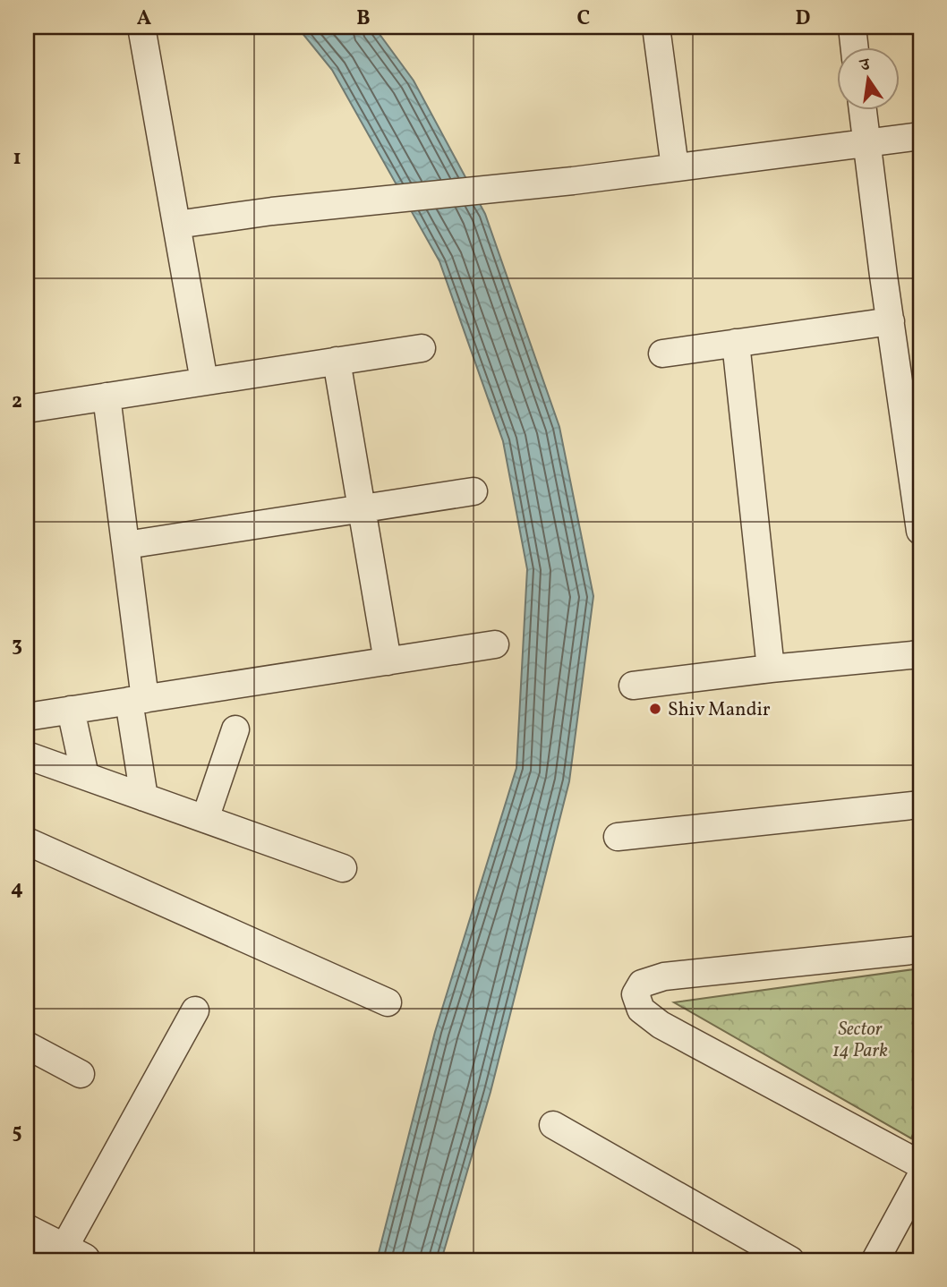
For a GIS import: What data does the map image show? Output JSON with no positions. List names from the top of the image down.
{
  "parks": ["Sector 14 Park"],
  "places": ["Shiv Mandir"],
  "north": "top",
  "grid": {
    "columns": [
      "A",
      "B",
      "C",
      "D"
    ],
    "rows": [
      "1",
      "2",
      "3",
      "4",
      "5"
    ]
  }
}
